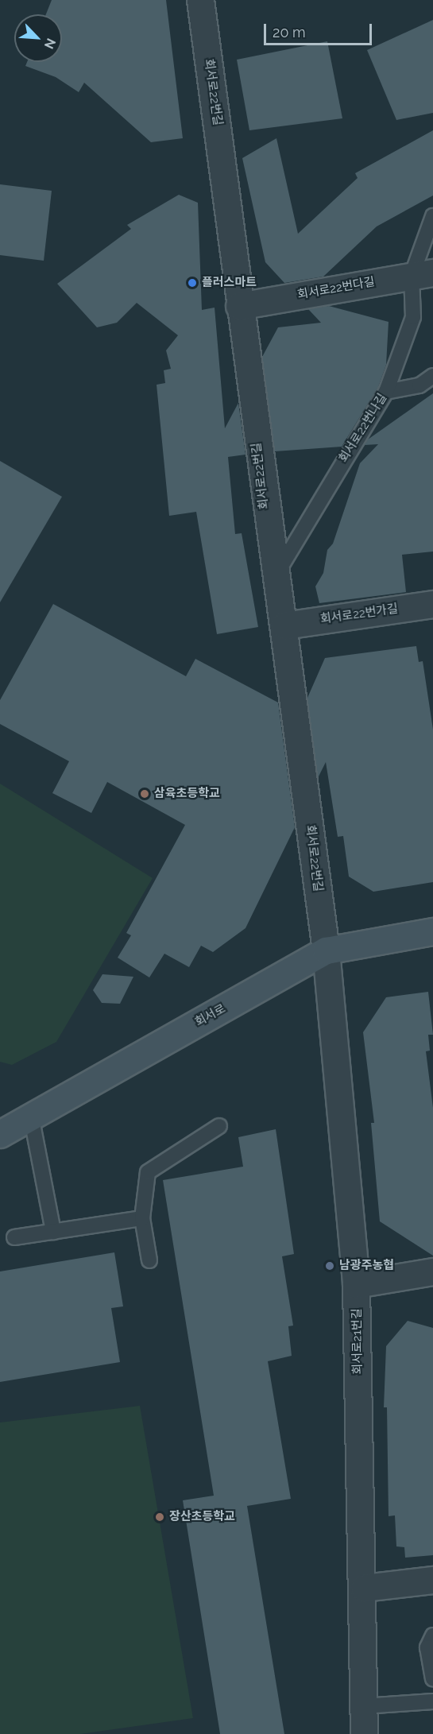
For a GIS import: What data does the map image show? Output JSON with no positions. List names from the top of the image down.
{
  "streets": {
    "street": [
      "회서로22번길",
      "회서로22번다길",
      "회서로22번가길",
      "회서로",
      "회서로21번길"
    ],
    "lane": ["회서로22번나길"]
  },
  "crossings": [
    ["회서로22번길", "회서로22번다길"],
    ["회서로22번길", "회서로22번나길"],
    ["회서로22번길", "회서로22번가길"],
    ["회서로22번길", "회서로"],
    ["회서로22번길", "회서로21번길"],
    ["회서로22번다길", "회서로22번나길"],
    ["회서로", "회서로21번길"]
  ],
  "places": [
    "플러스마트",
    "삼육초등학교",
    "남광주농협",
    "장산초등학교"
  ],
  "scale_bar": "20 m",
  "north": "bottom right"
}
